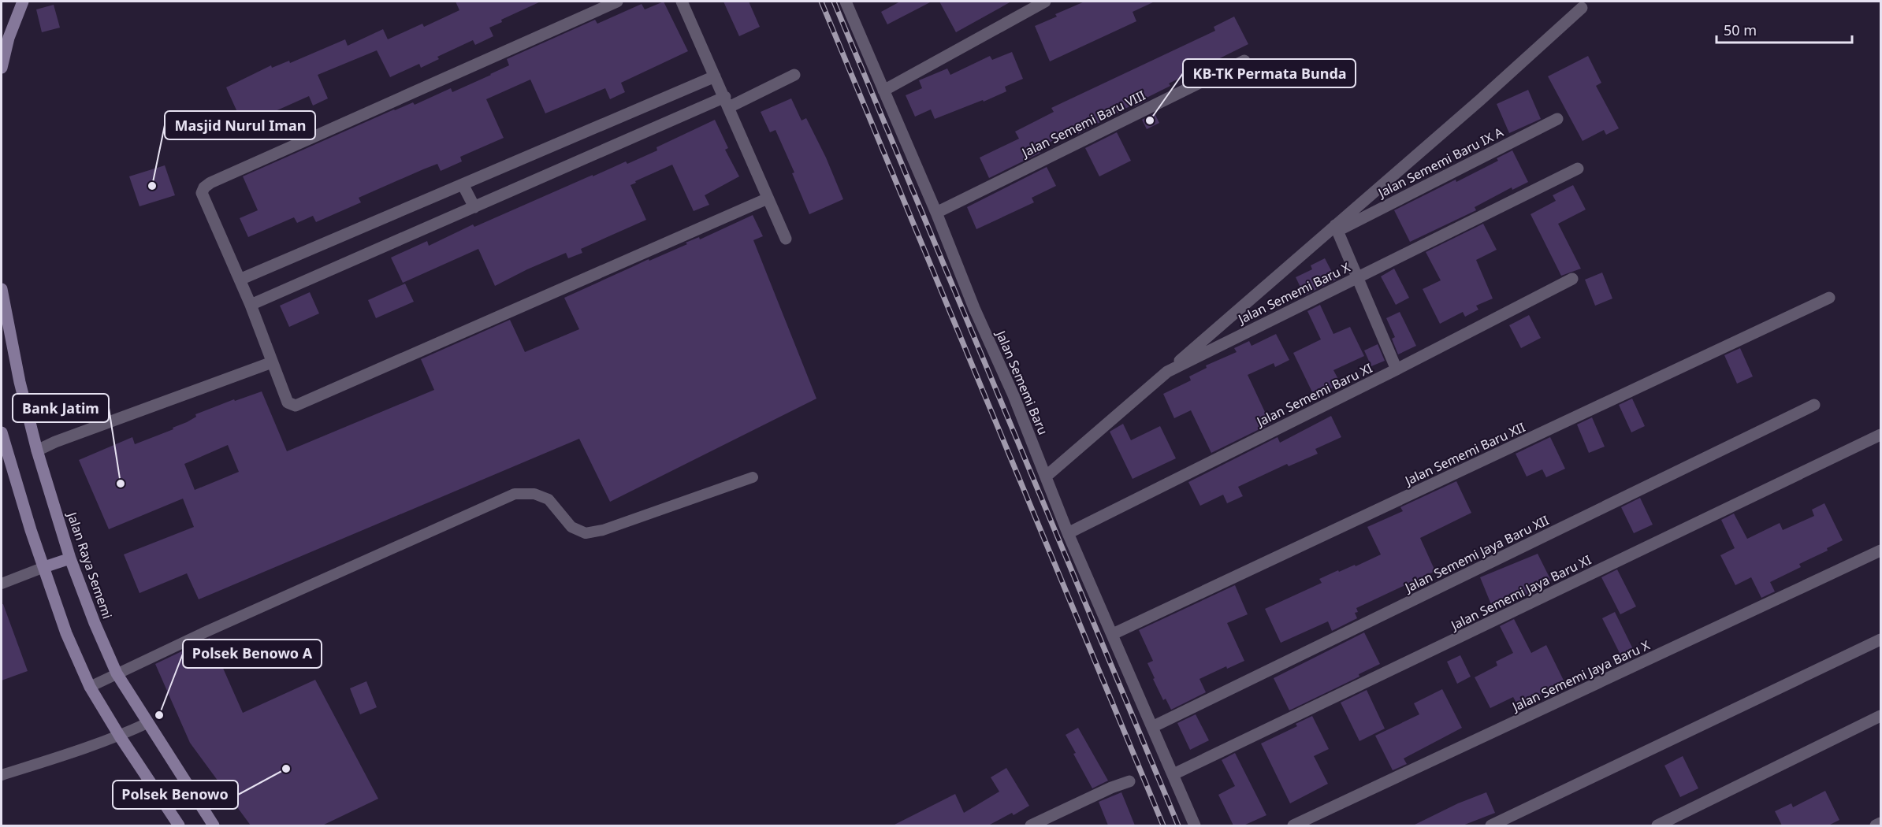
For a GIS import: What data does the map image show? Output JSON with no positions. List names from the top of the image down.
{
  "streets": {
    "main road": ["Jalan Raya Sememi"],
    "street": [
      "Jalan Sememi Baru VIII",
      "Jalan Sememi Baru IX A",
      "Jalan Sememi Baru X",
      "Jalan Sememi Baru",
      "Jalan Sememi Baru XI",
      "Jalan Sememi Baru XII",
      "Jalan Sememi Jaya Baru XII",
      "Jalan Sememi Jaya Baru XI",
      "Jalan Sememi Jaya Baru X"
    ]
  },
  "crossings": [
    ["Jalan Sememi Baru VIII", "Jalan Sememi Baru"],
    ["Jalan Sememi Baru X", "Jalan Sememi Baru"],
    ["Jalan Sememi Baru", "Jalan Sememi Baru XI"],
    ["Jalan Sememi Baru", "Jalan Sememi Baru XII"],
    ["Jalan Sememi Baru", "Jalan Sememi Jaya Baru XII"],
    ["Jalan Sememi Baru", "Jalan Sememi Jaya Baru XI"]
  ],
  "places": [
    "KB-TK Permata Bunda",
    "Masjid Nurul Iman",
    "Bank Jatim",
    "Polsek Benowo A",
    "Polsek Benowo"
  ],
  "scale_bar": "50 m"
}
